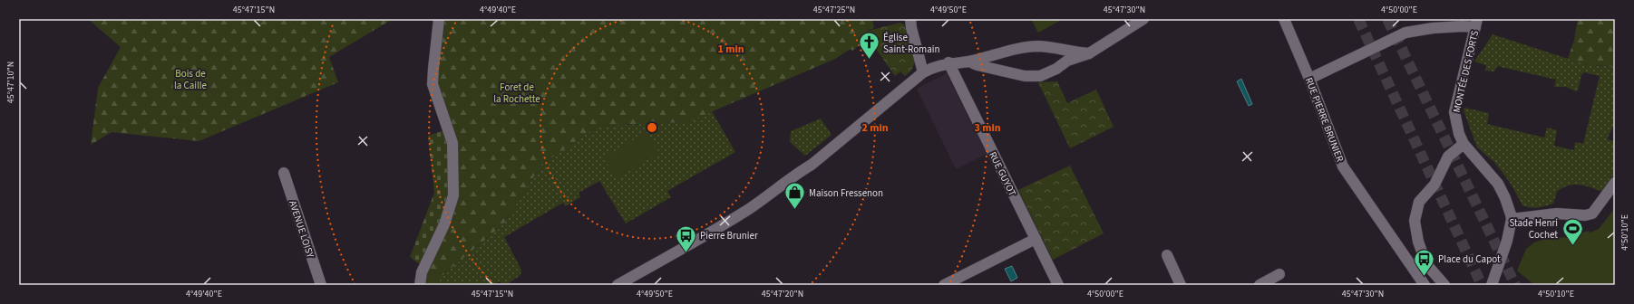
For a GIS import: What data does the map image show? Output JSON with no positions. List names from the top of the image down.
{
  "streets": {
    "street": [
      "MONTÉE DES FORTS",
      "RUE PIERRE BRUNIER",
      "RUE GUYOT",
      "AVENUE LOISY"
    ]
  },
  "parks": ["Bois de la Caille", "Foret de la Rochette"],
  "places": {
    "church": ["Église Saint-Romain"],
    "shop": ["Maison Fressenon"],
    "sports": ["Stade Henri Cochet"],
    "bus stop": ["Pierre Brunier", "Place du Capot"]
  },
  "coordinates": [
    "45°47'15\"N",
    "4°49'40\"E",
    "45°47'25\"N",
    "4°49'50\"E",
    "45°47'30\"N",
    "4°50'00\"E",
    "45°47'10\"N",
    "4°50'10\"E",
    "45°47'20\"N"
  ],
  "rings": ["1 min", "2 min", "3 min"]
}
